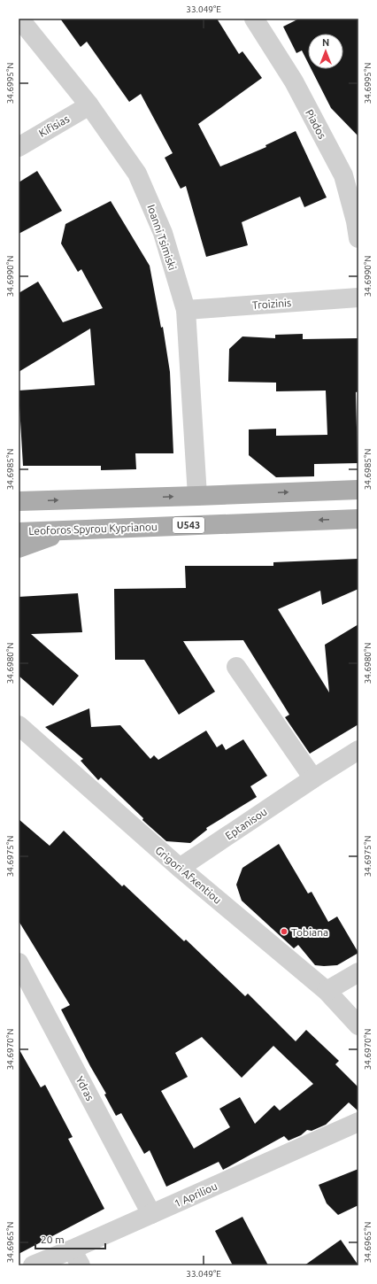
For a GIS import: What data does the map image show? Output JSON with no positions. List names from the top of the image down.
{
  "streets": {
    "main road": ["U543", "Leoforos Spyrou Kyprianou"],
    "street": [
      "Piados",
      "Kifisias",
      "Ioanni Tsimiski",
      "Troizinis",
      "Eptanisou",
      "Grigori Afxentiou",
      "Ydras",
      "1 Apriliou"
    ]
  },
  "crossings": [
    ["Kifisias", "Ioanni Tsimiski"],
    ["Ioanni Tsimiski", "Troizinis"],
    ["Eptanisou", "Grigori Afxentiou"],
    ["Ydras", "1 Apriliou"]
  ],
  "places": ["Tobiana"],
  "scale_bar": "20 m",
  "north": "top",
  "coordinates": [
    "33.049°E",
    "34.6995°N",
    "34.6990°N",
    "34.6985°N",
    "34.6980°N",
    "34.6975°N",
    "34.6970°N",
    "34.6965°N"
  ]
}
